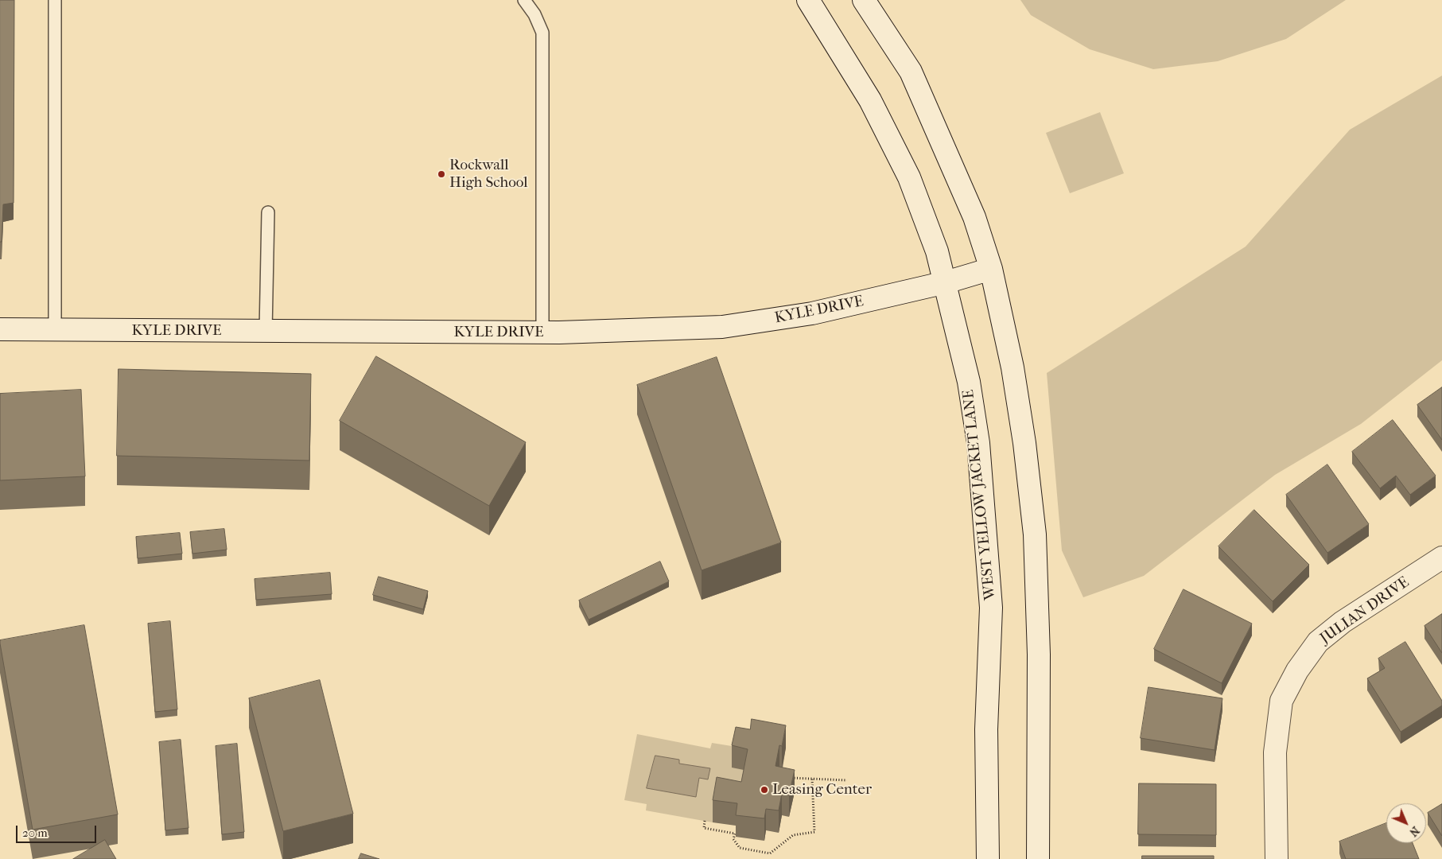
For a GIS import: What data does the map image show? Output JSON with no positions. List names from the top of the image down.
{
  "streets": {
    "street": ["KYLE DRIVE", "WEST YELLOW JACKET LANE", "JULIAN DRIVE"]
  },
  "crossings": [
    ["KYLE DRIVE", "WEST YELLOW JACKET LANE"]
  ],
  "places": ["Rockwall High School", "Leasing Center"],
  "scale_bar": "20 m",
  "north": "bottom right"
}
